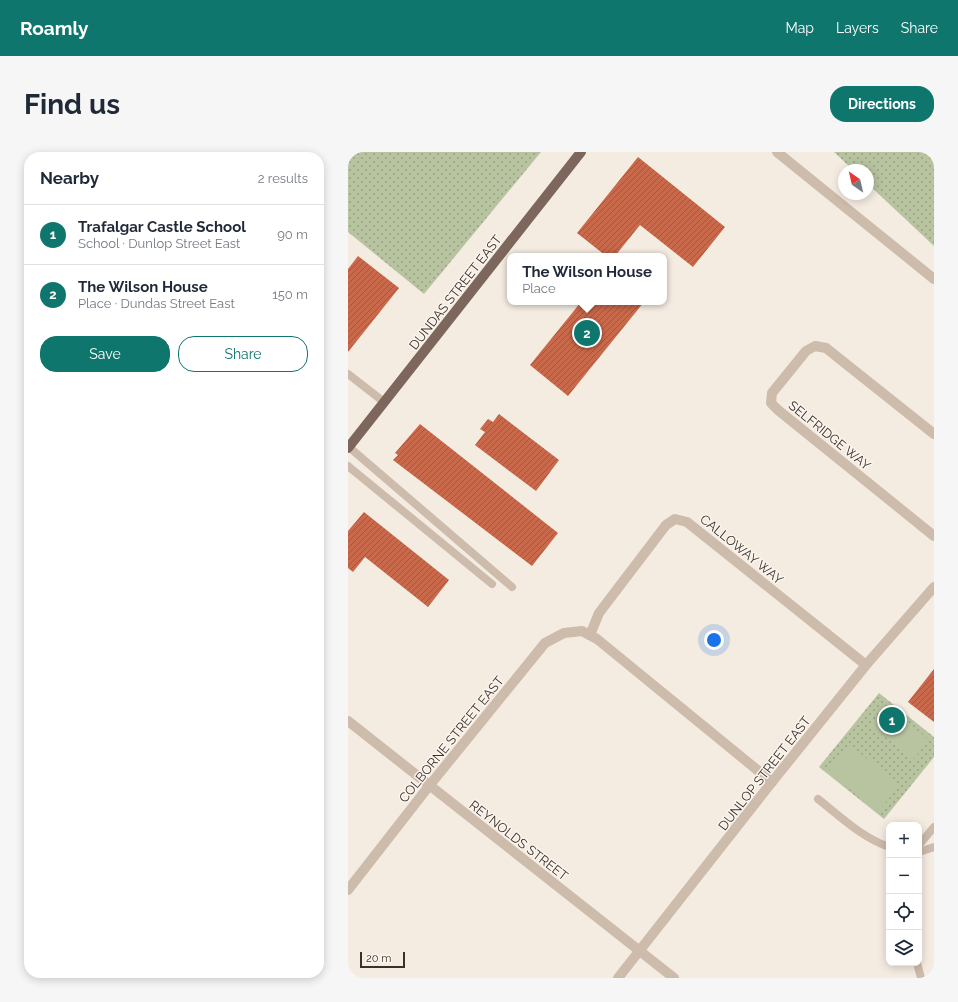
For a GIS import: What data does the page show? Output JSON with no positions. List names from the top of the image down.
{
  "streets": {
    "main road": ["DUNDAS STREET EAST"],
    "street": [
      "SELFRIDGE WAY",
      "CALLOWAY WAY",
      "COLBORNE STREET EAST",
      "DUNLOP STREET EAST",
      "REYNOLDS STREET"
    ]
  },
  "crossings": [
    ["CALLOWAY WAY", "COLBORNE STREET EAST"],
    ["CALLOWAY WAY", "DUNLOP STREET EAST"],
    ["COLBORNE STREET EAST", "REYNOLDS STREET"],
    ["DUNLOP STREET EAST", "REYNOLDS STREET"]
  ],
  "scale_bar": "20 m",
  "north": "top left",
  "page": {
    "header": "Roamly",
    "nav": ["Map", "Layers", "Share"],
    "buttons": [
      "Directions",
      ["Save", "Share"]
    ],
    "title": "Find us",
    "heading": ["Nearby", "2 results"],
    "list": [
      {
        "mark": "1",
        "name": "Trafalgar Castle School",
        "note": "School · Dunlop Street East",
        "value": "90 m"
      },
      {
        "mark": "2",
        "name": "The Wilson House",
        "note": "Place · Dundas Street East",
        "value": "150 m"
      }
    ],
    "popup": ["The Wilson House", "Place"],
    "pins": ["2", "1"],
    "map_buttons": ["+", "−"],
    "scale": "20 m"
  }
}
